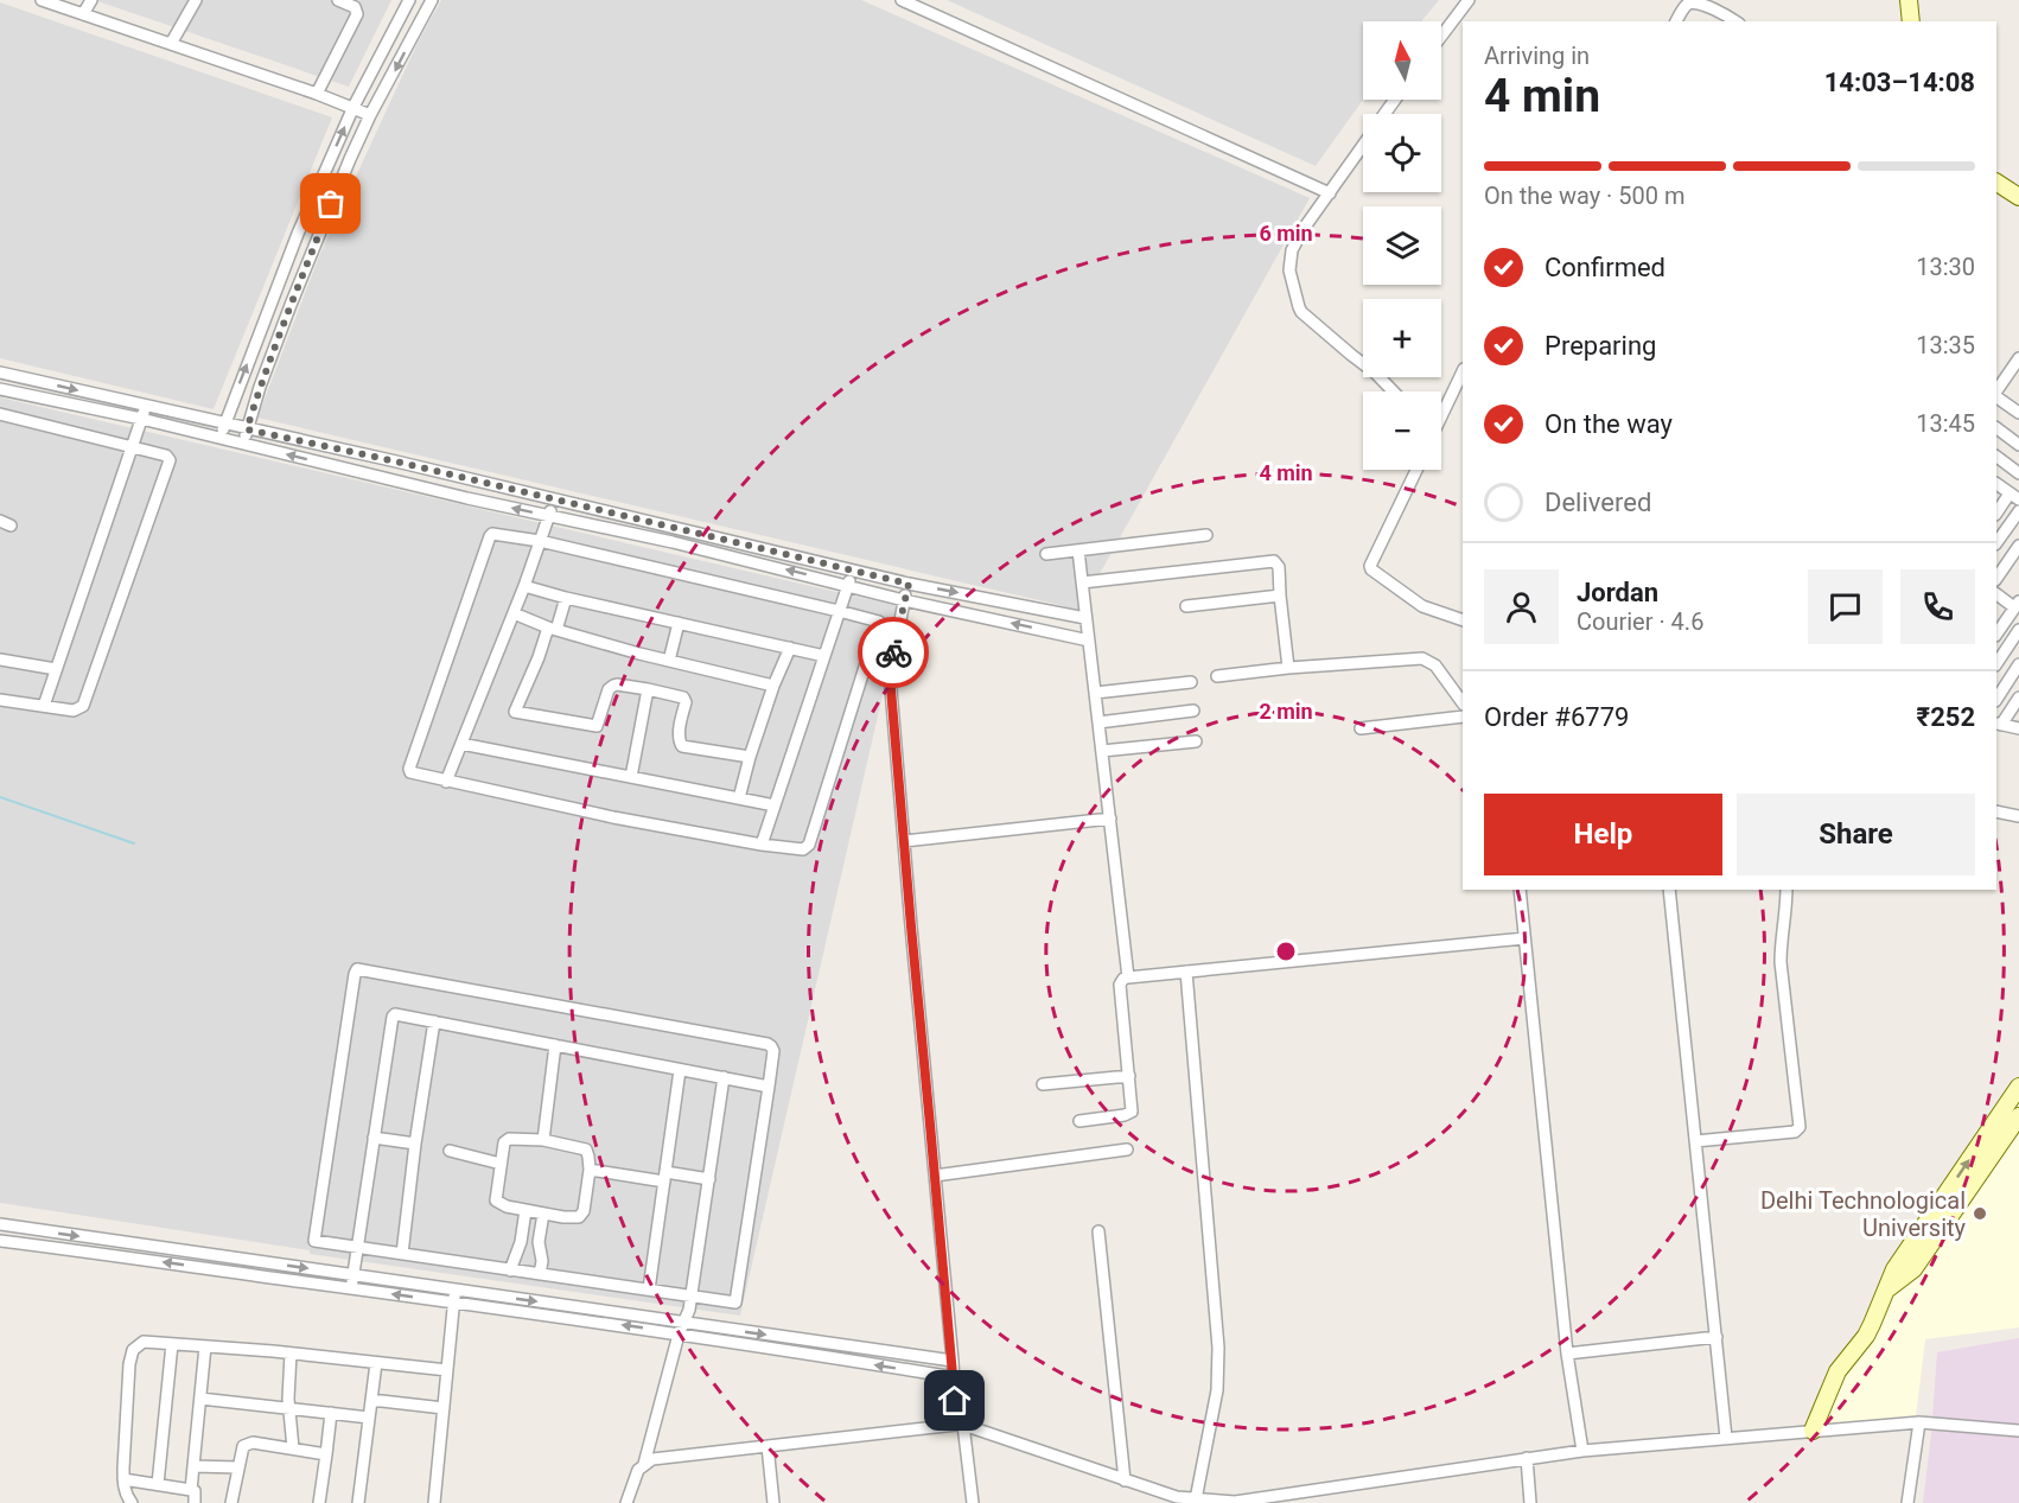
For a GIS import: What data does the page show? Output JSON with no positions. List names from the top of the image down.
{
  "places": ["Delhi Technological University"],
  "north": "top",
  "page": {
    "map_buttons": ["+", "−"],
    "heading": ["4 min", "Arriving in", "14:03–14:08"],
    "panel": [
      "Jordan",
      "Courier · 4.6",
      "Order #6779",
      "₹252"
    ],
    "bar": "On the way · 500 m",
    "list": [
      ["Confirmed", "13:30"],
      ["Preparing", "13:35"],
      ["On the way", "13:45"],
      "Delivered"
    ],
    "buttons": ["Help", "Share"]
  },
  "rings": ["6 min", "4 min", "2 min"]
}
